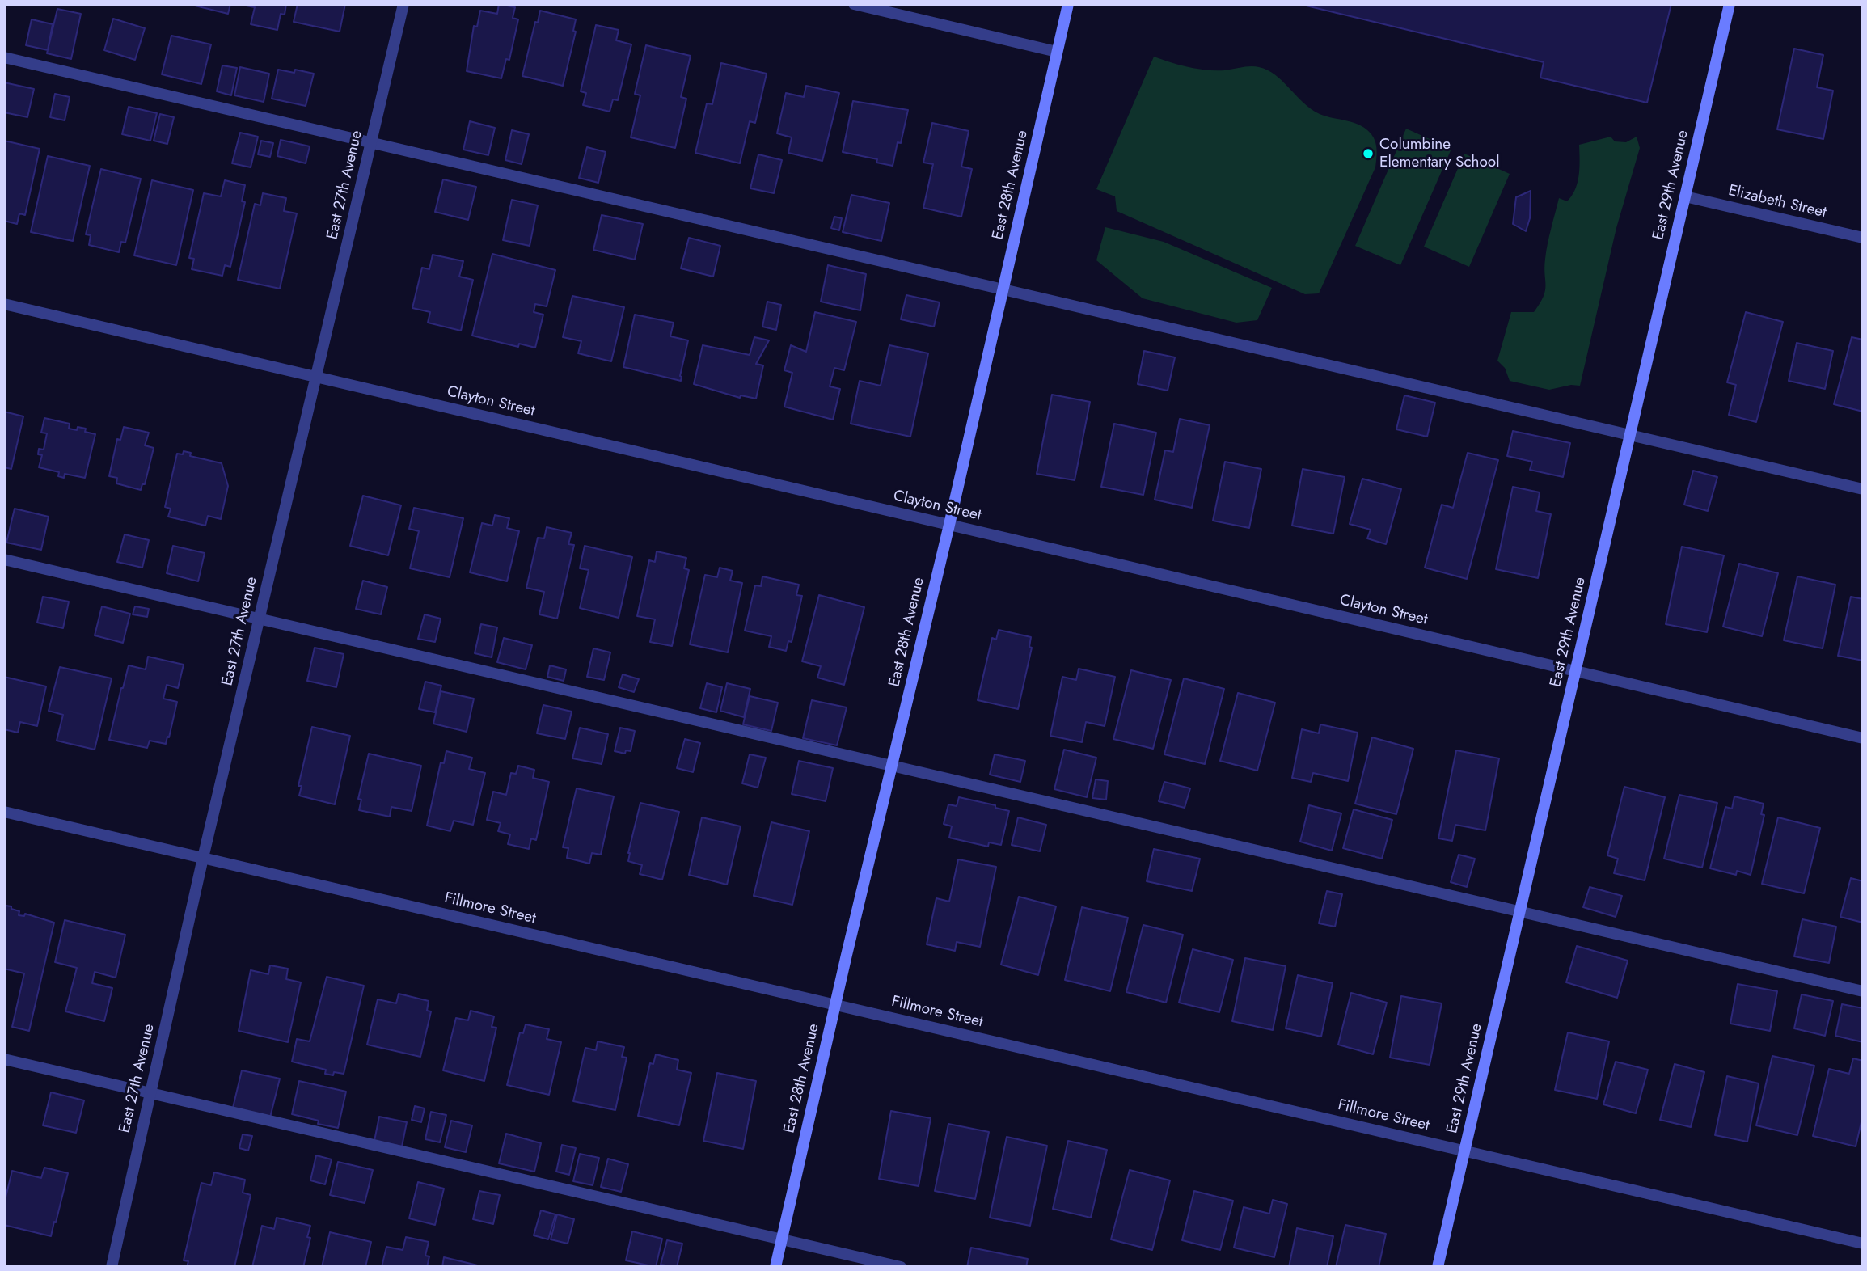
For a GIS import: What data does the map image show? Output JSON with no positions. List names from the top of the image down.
{
  "streets": {
    "street": [
      "East 27th Avenue",
      "East 28th Avenue",
      "East 29th Avenue",
      "Elizabeth Street",
      "Clayton Street",
      "Fillmore Street"
    ]
  },
  "crossings": [
    ["East 27th Avenue", "Clayton Street"],
    ["East 27th Avenue", "Fillmore Street"],
    ["East 28th Avenue", "Clayton Street"],
    ["East 28th Avenue", "Fillmore Street"],
    ["East 29th Avenue", "Elizabeth Street"],
    ["East 29th Avenue", "Clayton Street"],
    ["East 29th Avenue", "Fillmore Street"]
  ],
  "places": ["Columbine Elementary School"]
}
